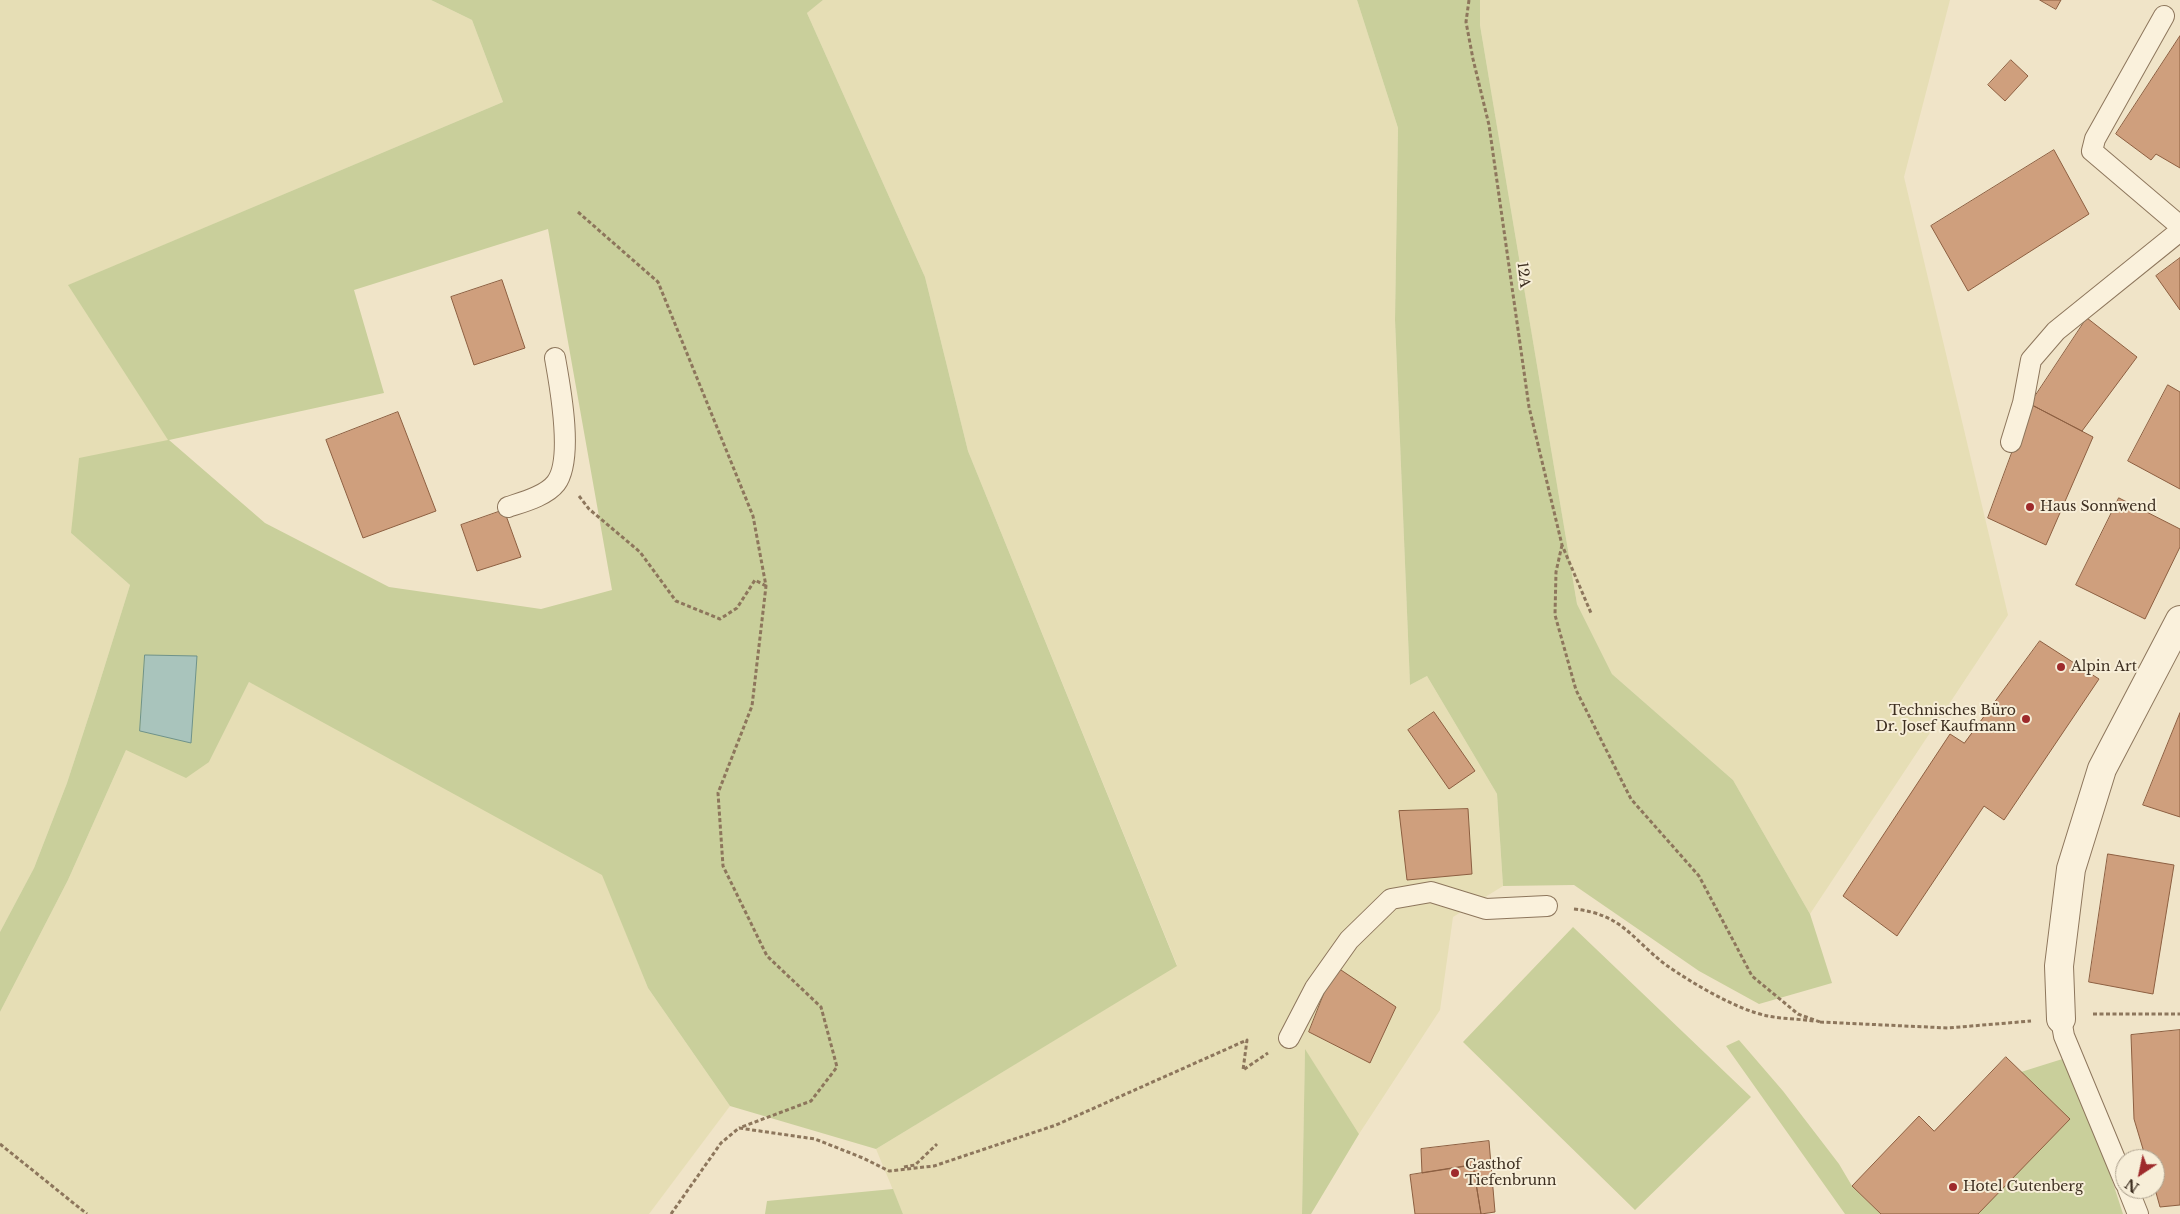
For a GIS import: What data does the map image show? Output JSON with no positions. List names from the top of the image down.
{
  "streets": {
    "path": ["12A"]
  },
  "places": [
    "Haus Sonnwend",
    "Alpin Art",
    "Technisches Büro Dr. Josef Kaufmann",
    "Gasthof Tiefenbrunn",
    "Hotel Gutenberg"
  ],
  "north": "bottom left"
}
